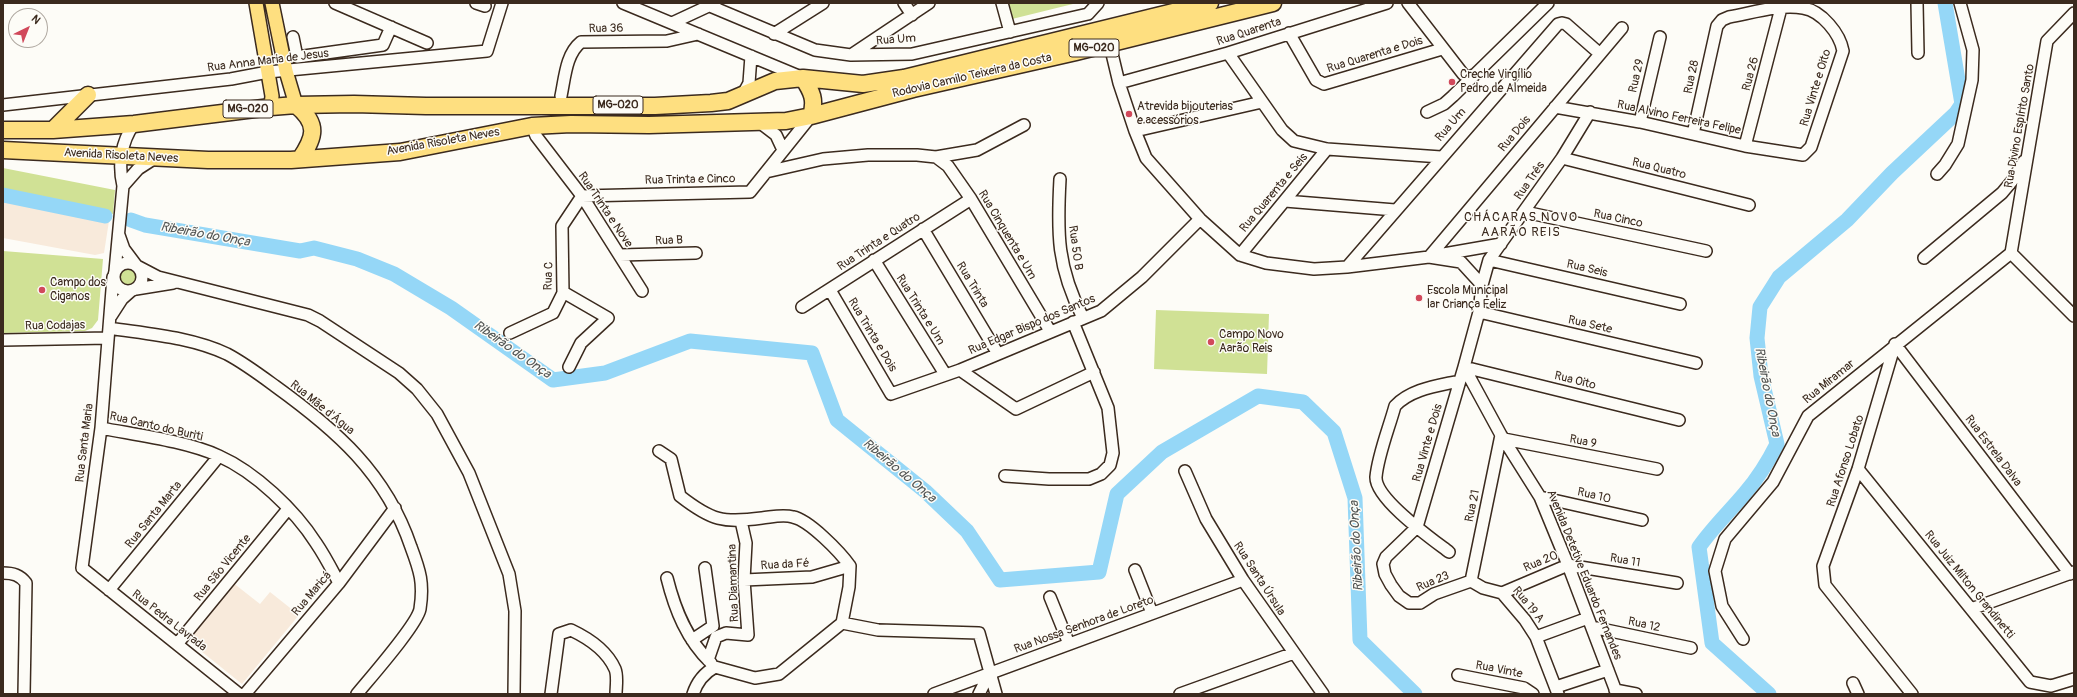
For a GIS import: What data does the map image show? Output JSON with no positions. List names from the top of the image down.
{
  "streets": {
    "highway": ["MG-020", "Rodovia Camilo Teixeira da Costa", "Avenida Risoleta Neves"],
    "street": [
      "Rua 36",
      "Rua Quarenta",
      "Rua Um",
      "Rua Quarenta e Dois",
      "Rua Anna Maria de Jesus",
      "Rua 26",
      "Rua 29",
      "Rua 28",
      "Rua Vinte e Oito",
      "Rua Alvino Ferreira Felipe",
      "Rua Divino Espírito Santo",
      "Rua Dois",
      "Rua Quatro",
      "Rua Trinta e Cinco",
      "Rua Três",
      "Rua Quarenta e Seis",
      "Rua Trinta e Nove",
      "Rua Cinco",
      "Rua Cinquenta e Um",
      "Rua B",
      "Rua Trinta e Quatro",
      "Rua 50 B",
      "Rua Seis",
      "Rua C",
      "Rua Trinta",
      "Rua Trinta e Um",
      "Rua Edgar Bispo dos Santos",
      "Rua Sete",
      "Rua Codajas",
      "Rua Trinta e Dois",
      "Rua Oito",
      "Rua Miramar",
      "Rua Mãe d'Água",
      "Rua Canto do Buriti",
      "Rua 9",
      "Rua Santa Maria",
      "Rua Vinte e Dois",
      "Rua Estrela Dalva",
      "Rua Afonso Lobato",
      "Rua 10",
      "Rua 21",
      "Rua Santa Marta",
      "Rua 11",
      "Rua 20",
      "Rua da Fé",
      "Rua São Vicente",
      "Avenida Detetive Eduardo Fernandes",
      "Rua Santa Úrsula",
      "Rua 23",
      "Rua Diamantina",
      "Rua Juiz Milton Grandinetti",
      "Rua Maricá",
      "Rua 19 A",
      "Rua Pedra Lavrada",
      "Rua Nossa Senhora de Loreto",
      "Rua 12",
      "Rua Vinte"
    ]
  },
  "crossings": [
    ["Rua 36", "Rodovia Camilo Teixeira da Costa"],
    ["Rua Quarenta", "Rua Quarenta e Dois"],
    ["Rua Um", "Rua Dois"],
    ["Rua 26", "Rua Vinte e Oito"],
    ["Rua 26", "Rua Alvino Ferreira Felipe"],
    ["Rodovia Camilo Teixeira da Costa", "Avenida Risoleta Neves"],
    ["Rodovia Camilo Teixeira da Costa", "Rua Trinta e Cinco"],
    ["Rua 29", "Rua Alvino Ferreira Felipe"],
    ["Rua 28", "Rua Vinte e Oito"],
    ["Rua 28", "Rua Alvino Ferreira Felipe"],
    ["Rua Vinte e Oito", "Rua Alvino Ferreira Felipe"],
    ["Rua Alvino Ferreira Felipe", "Rua Dois"],
    ["Rua Alvino Ferreira Felipe", "Rua Três"],
    ["Rua Divino Espírito Santo", "Rua Miramar"],
    ["Avenida Risoleta Neves", "Rua Trinta e Cinco"],
    ["Avenida Risoleta Neves", "Rua Trinta e Nove"],
    ["Avenida Risoleta Neves", "Rua Santa Maria"],
    ["Rua Quatro", "Rua Três"],
    ["Rua Trinta e Cinco", "Rua Trinta e Nove"],
    ["Rua Trinta e Cinco", "Rua C"],
    ["Rua Três", "Rua Cinco"],
    ["Rua Três", "Rua Seis"],
    ["Rua Trinta e Nove", "Rua B"],
    ["Rua Trinta e Nove", "Rua C"],
    ["Rua Cinquenta e Um", "Rua Trinta e Quatro"],
    ["Rua Cinquenta e Um", "Rua Edgar Bispo dos Santos"],
    ["Rua Trinta e Quatro", "Rua Trinta"],
    ["Rua Trinta e Quatro", "Rua Trinta e Um"],
    ["Rua Trinta e Quatro", "Rua Trinta e Dois"],
    ["Rua 50 B", "Rua Edgar Bispo dos Santos"],
    ["Rua Trinta", "Rua Edgar Bispo dos Santos"],
    ["Rua Trinta e Um", "Rua Edgar Bispo dos Santos"],
    ["Rua Edgar Bispo dos Santos", "Rua Trinta e Dois"],
    ["Rua Codajas", "Rua Mãe d'Água"],
    ["Rua Codajas", "Rua Santa Maria"],
    ["Rua Oito", "Rua Vinte e Dois"],
    ["Rua Oito", "Avenida Detetive Eduardo Fernandes"],
    ["Rua Miramar", "Rua Estrela Dalva"],
    ["Rua Miramar", "Rua Afonso Lobato"],
    ["Rua Mãe d'Água", "Rua Santa Maria"],
    ["Rua Mãe d'Água", "Rua Maricá"],
    ["Rua Canto do Buriti", "Rua Santa Maria"],
    ["Rua Canto do Buriti", "Rua Santa Marta"],
    ["Rua Canto do Buriti", "Rua São Vicente"],
    ["Rua Canto do Buriti", "Rua Maricá"],
    ["Rua 9", "Rua 21"],
    ["Rua 9", "Avenida Detetive Eduardo Fernandes"],
    ["Rua Santa Maria", "Rua Pedra Lavrada"],
    ["Rua Vinte e Dois", "Avenida Detetive Eduardo Fernandes"],
    ["Rua Vinte e Dois", "Rua 23"],
    ["Rua Estrela Dalva", "Rua Afonso Lobato"],
    ["Rua Afonso Lobato", "Rua Juiz Milton Grandinetti"],
    ["Rua 10", "Avenida Detetive Eduardo Fernandes"],
    ["Rua 21", "Avenida Detetive Eduardo Fernandes"],
    ["Rua 21", "Rua 23"],
    ["Rua 21", "Rua 19 A"],
    ["Rua Santa Marta", "Rua Pedra Lavrada"],
    ["Rua 11", "Rua 20"],
    ["Rua 11", "Avenida Detetive Eduardo Fernandes"],
    ["Rua 20", "Avenida Detetive Eduardo Fernandes"],
    ["Rua 20", "Rua 19 A"],
    ["Rua da Fé", "Rua Diamantina"],
    ["Rua São Vicente", "Rua Pedra Lavrada"],
    ["Avenida Detetive Eduardo Fernandes", "Rua 19 A"],
    ["Avenida Detetive Eduardo Fernandes", "Rua 12"],
    ["Rua Santa Úrsula", "Rua Nossa Senhora de Loreto"],
    ["Rua 23", "Rua 19 A"]
  ],
  "districts": ["CHÁCARAS NOVO AARÃO REIS"],
  "water": ["Ribeirão do Onça"],
  "places": [
    "Creche Virgílio Pedro de Almeida",
    "Atrevida bijouterias e acessórios",
    "Campo dos Ciganos",
    "Escola Municipal lar Criança Feliz",
    "Campo Novo Aarão Reis"
  ],
  "north": "top right"
}
